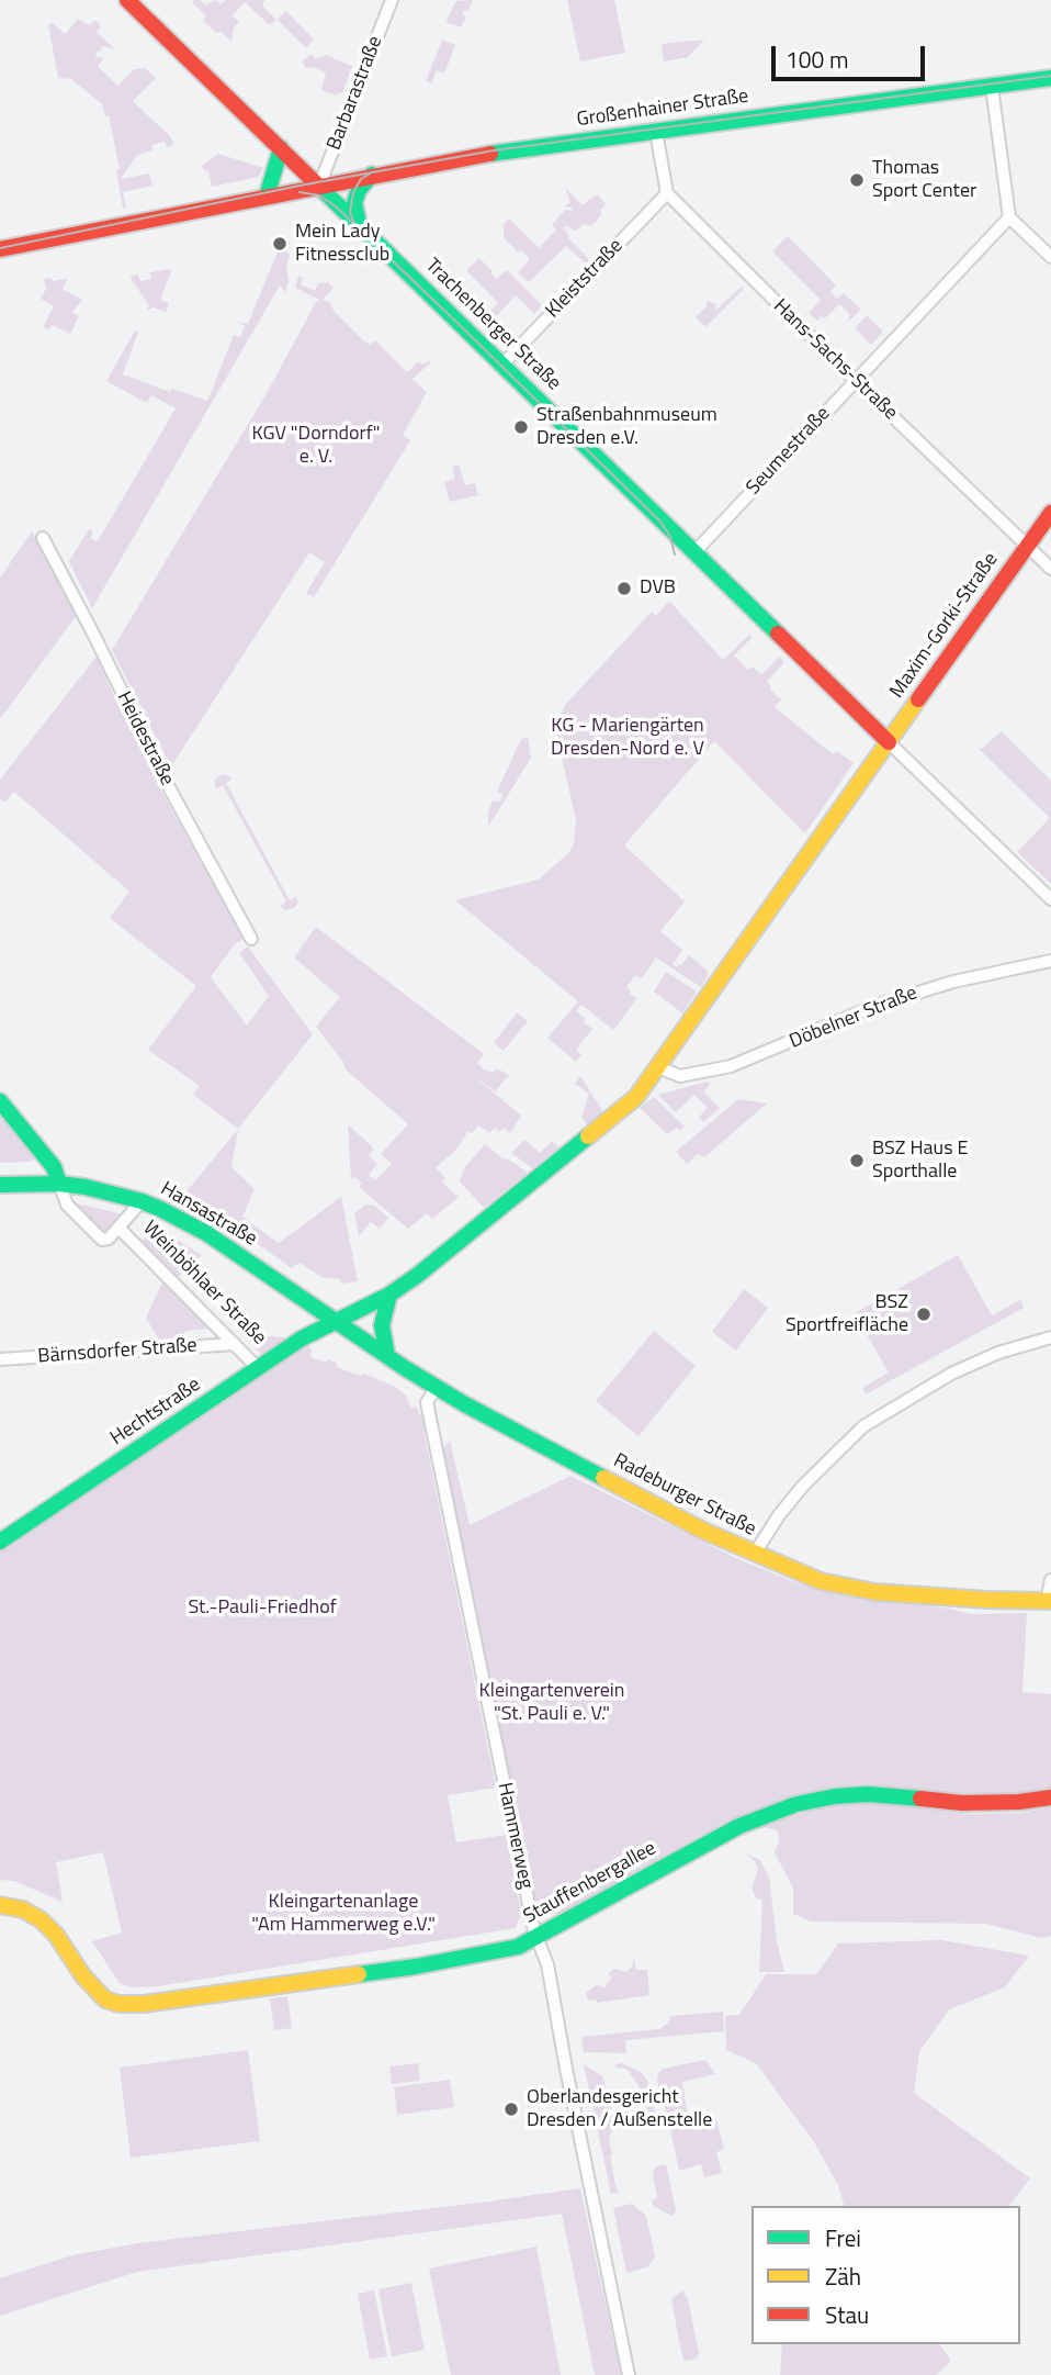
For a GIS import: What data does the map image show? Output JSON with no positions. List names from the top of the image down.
{
  "streets": {
    "main road": [
      "Großenhainer Straße",
      "Trachenberger Straße",
      "Maxim-Gorki-Straße",
      "Hansastraße",
      "Weinböhlaer Straße",
      "Hechtstraße",
      "Radeburger Straße",
      "Stauffenbergallee"
    ],
    "street": [
      "Barbarastraße",
      "Kleiststraße",
      "Hans-Sachs-Straße",
      "Seumestraße",
      "Heidestraße",
      "Döbelner Straße",
      "Bärnsdorfer Straße",
      "Hammerweg"
    ]
  },
  "crossings": [
    ["Barbarastraße", "Großenhainer Straße"],
    ["Barbarastraße", "Trachenberger Straße"],
    ["Großenhainer Straße", "Trachenberger Straße"],
    ["Kleiststraße", "Trachenberger Straße"],
    ["Kleiststraße", "Hans-Sachs-Straße"],
    ["Trachenberger Straße", "Seumestraße"],
    ["Trachenberger Straße", "Maxim-Gorki-Straße"],
    ["Hans-Sachs-Straße", "Seumestraße"],
    ["Hans-Sachs-Straße", "Maxim-Gorki-Straße"],
    ["Maxim-Gorki-Straße", "Döbelner Straße"],
    ["Hansastraße", "Weinböhlaer Straße"],
    ["Hansastraße", "Hechtstraße"],
    ["Hansastraße", "Radeburger Straße"],
    ["Weinböhlaer Straße", "Bärnsdorfer Straße"],
    ["Weinböhlaer Straße", "Hechtstraße"],
    ["Hechtstraße", "Radeburger Straße"],
    ["Radeburger Straße", "Hammerweg"],
    ["Hammerweg", "Stauffenbergallee"]
  ],
  "parks": [
    "KGV \"Dorndorf\" e. V.",
    "KG - Mariengärten Dresden-Nord e. V",
    "St.-Pauli-Friedhof",
    "Kleingartenverein \"St. Pauli e. V.\"",
    "Kleingartenanlage \"Am Hammerweg e.V.\""
  ],
  "places": [
    "Thomas Sport Center",
    "Mein Lady Fitnessclub",
    "Straßenbahnmuseum Dresden e.V.",
    "DVB",
    "BSZ Haus E Sporthalle",
    "BSZ Sportfreifläche",
    "Oberlandesgericht Dresden / Außenstelle"
  ],
  "legend": ["Frei", "Zäh", "Stau"],
  "scale_bar": "100 m"
}
